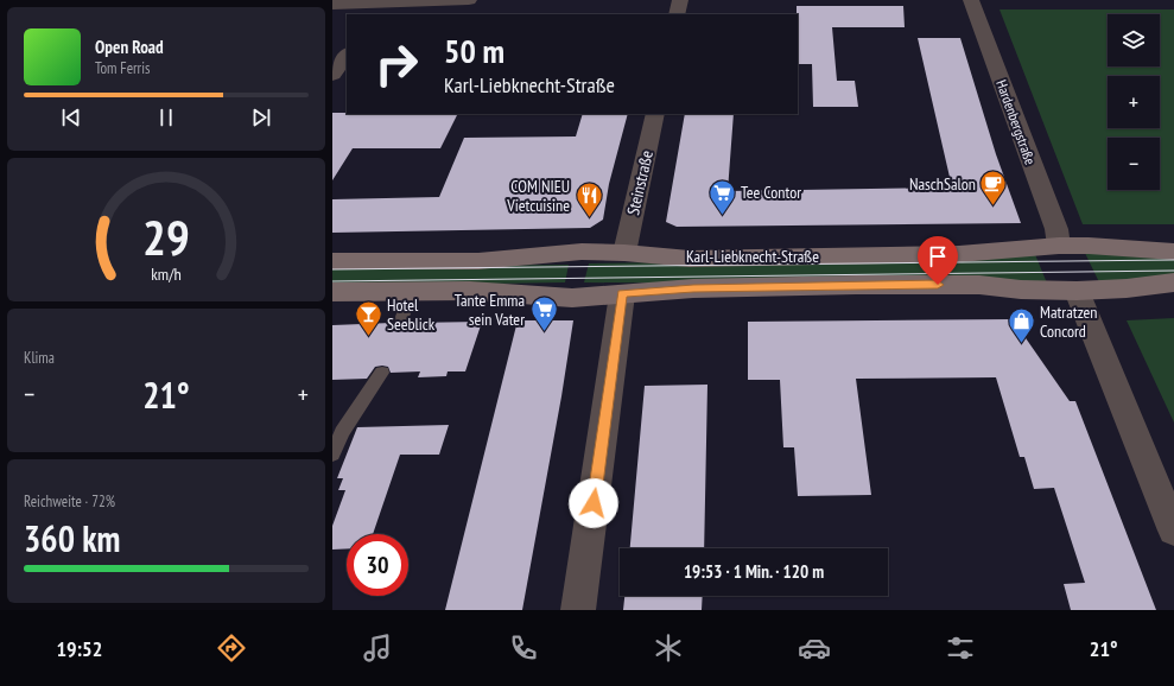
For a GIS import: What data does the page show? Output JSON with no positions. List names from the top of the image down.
{
  "streets": {
    "main road": ["Karl-Liebknecht-Straße"],
    "street": ["Hardenbergstraße", "Steinstraße"]
  },
  "crossings": [
    ["Hardenbergstraße", "Karl-Liebknecht-Straße"],
    ["Steinstraße", "Karl-Liebknecht-Straße"]
  ],
  "places": {
    "cafe": ["NaschSalon"],
    "supermarket": ["Tee Contor", "Tante Emma sein Vater"],
    "restaurant": ["COM NIEU Vietcuisine"],
    "bar": ["Hotel Seeblick"],
    "shop": ["Matratzen Concord"]
  },
  "page": {
    "map_buttons": ["+", "−"],
    "turn": ["50 m", "Karl-Liebknecht-Straße"],
    "song": ["Open Road", "Tom Ferris"],
    "tile": [
      "Klima",
      ["Reichweite · 72%", "360 km"]
    ],
    "heat": ["−", "21°", "+"],
    "limit": "30",
    "trip": "19:53 · 1 Min. · 120 m",
    "tabs": ["19:52", "21°"],
    "gauge": ["29", "km/h"]
  }
}
